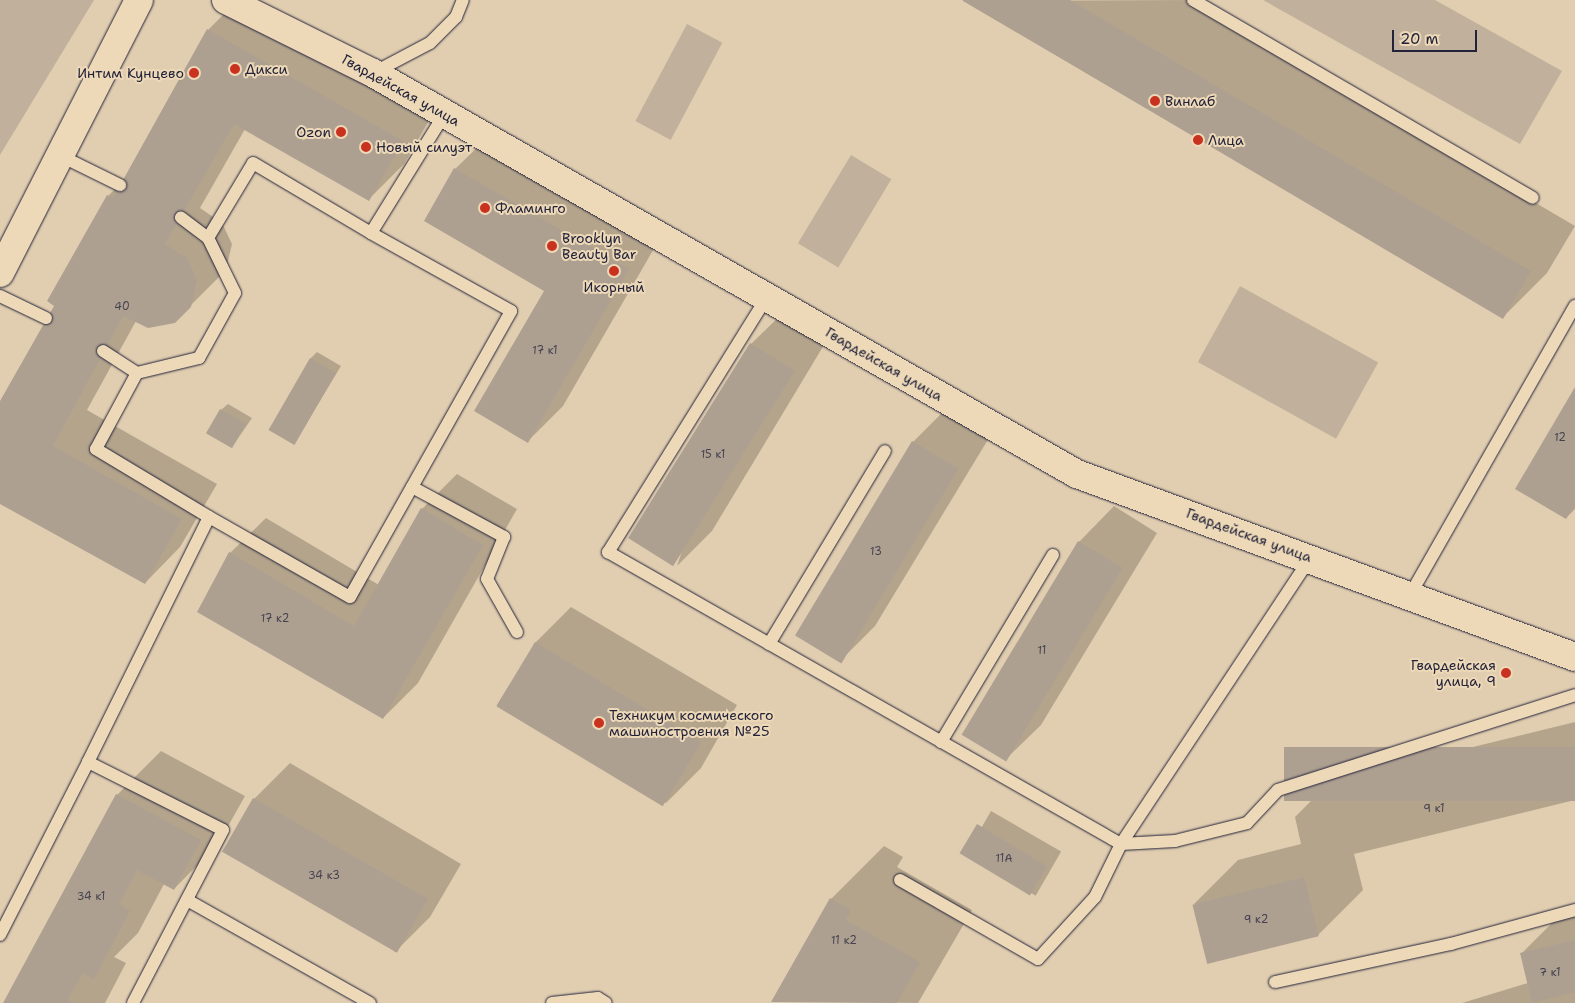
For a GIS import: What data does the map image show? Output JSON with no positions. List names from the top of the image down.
{
  "streets": {
    "street": ["Гвардейская улица"]
  },
  "places": [
    "Дикси",
    "Интим Кунцево",
    "Винлаб",
    "Ozon",
    "Лица",
    "Новый силуэт",
    "Фламинго",
    "Brooklyn Beauty Bar",
    "Икорный",
    "Гвардейская улица, 9",
    "Техникум космического машиностроения №25"
  ],
  "house_numbers": [
    "40",
    "17 к1",
    "12",
    "15 к1",
    "13",
    "17 к2",
    "11",
    "9 к1",
    "11А",
    "34 к3",
    "34 к1",
    "9 к2",
    "11 к2",
    "7 к1"
  ],
  "scale_bar": "20 m"
}
